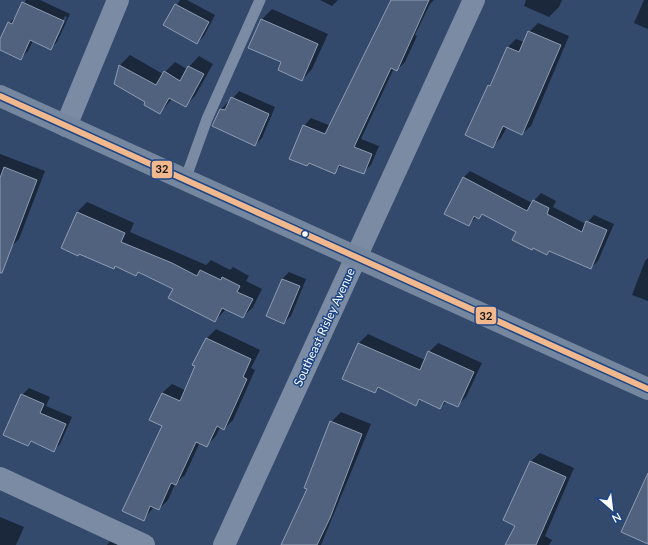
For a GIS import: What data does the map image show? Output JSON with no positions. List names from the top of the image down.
{
  "streets": {
    "street": ["Southeast Risley Avenue"]
  },
  "lines": ["transit line 32"],
  "north": "bottom right"
}
